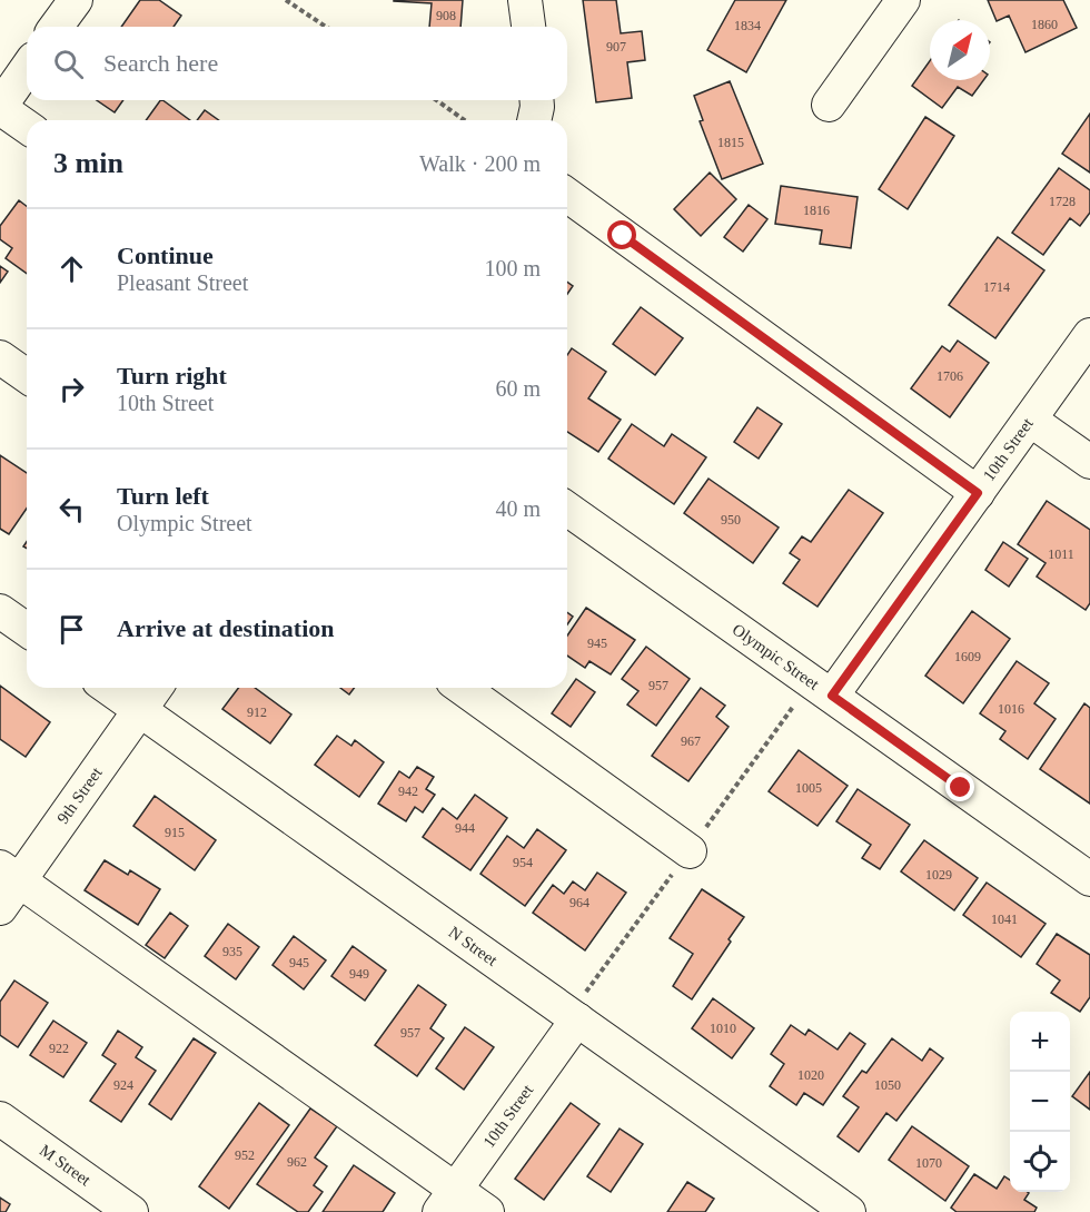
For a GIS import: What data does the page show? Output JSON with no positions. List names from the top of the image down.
{
  "streets": {
    "street": [
      "10th Street",
      "Olympic Street",
      "9th Street",
      "N Street",
      "M Street"
    ]
  },
  "crossings": [
    ["10th Street", "Olympic Street"],
    ["10th Street", "N Street"],
    ["9th Street", "N Street"]
  ],
  "house_numbers": [
    "908",
    "1860",
    "1834",
    "907",
    "1815",
    "1728",
    "1816",
    "1714",
    "1706",
    "950",
    "1011",
    "945",
    "1609",
    "957",
    "1016",
    "912",
    "967",
    "1005",
    "942",
    "944",
    "915",
    "954",
    "1029",
    "964",
    "1041",
    "935",
    "945",
    "949",
    "1010",
    "957",
    "922",
    "1020",
    "924",
    "1050",
    "952",
    "962",
    "1070"
  ],
  "north": "top right",
  "page": {
    "search": "Search here",
    "heading": ["3 min", "Walk · 200 m"],
    "list": [
      ["Continue", "Pleasant Street", "100 m"],
      ["Turn right", "10th Street", "60 m"],
      ["Turn left", "Olympic Street", "40 m"],
      "Arrive at destination"
    ],
    "map_buttons": ["+", "−"]
  }
}
